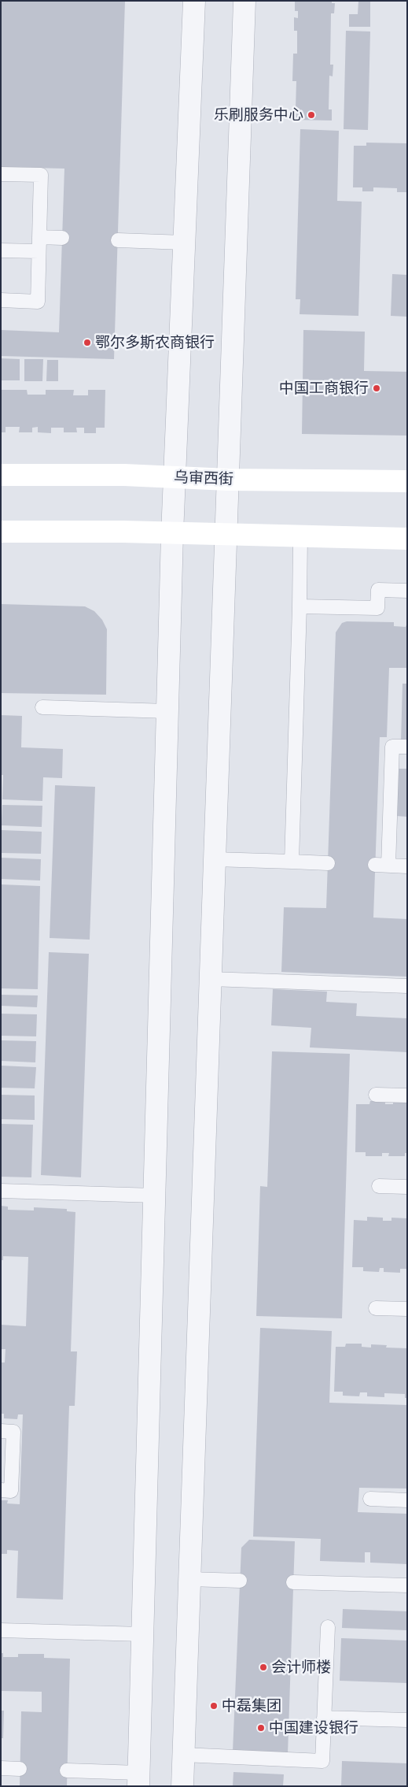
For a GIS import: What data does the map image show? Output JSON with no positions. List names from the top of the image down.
{
  "streets": {
    "main road": ["乌审西街"]
  },
  "places": [
    "乐刷服务中心",
    "鄂尔多斯农商银行",
    "中国工商银行",
    "会计师楼",
    "中磊集团",
    "中国建设银行"
  ]
}
